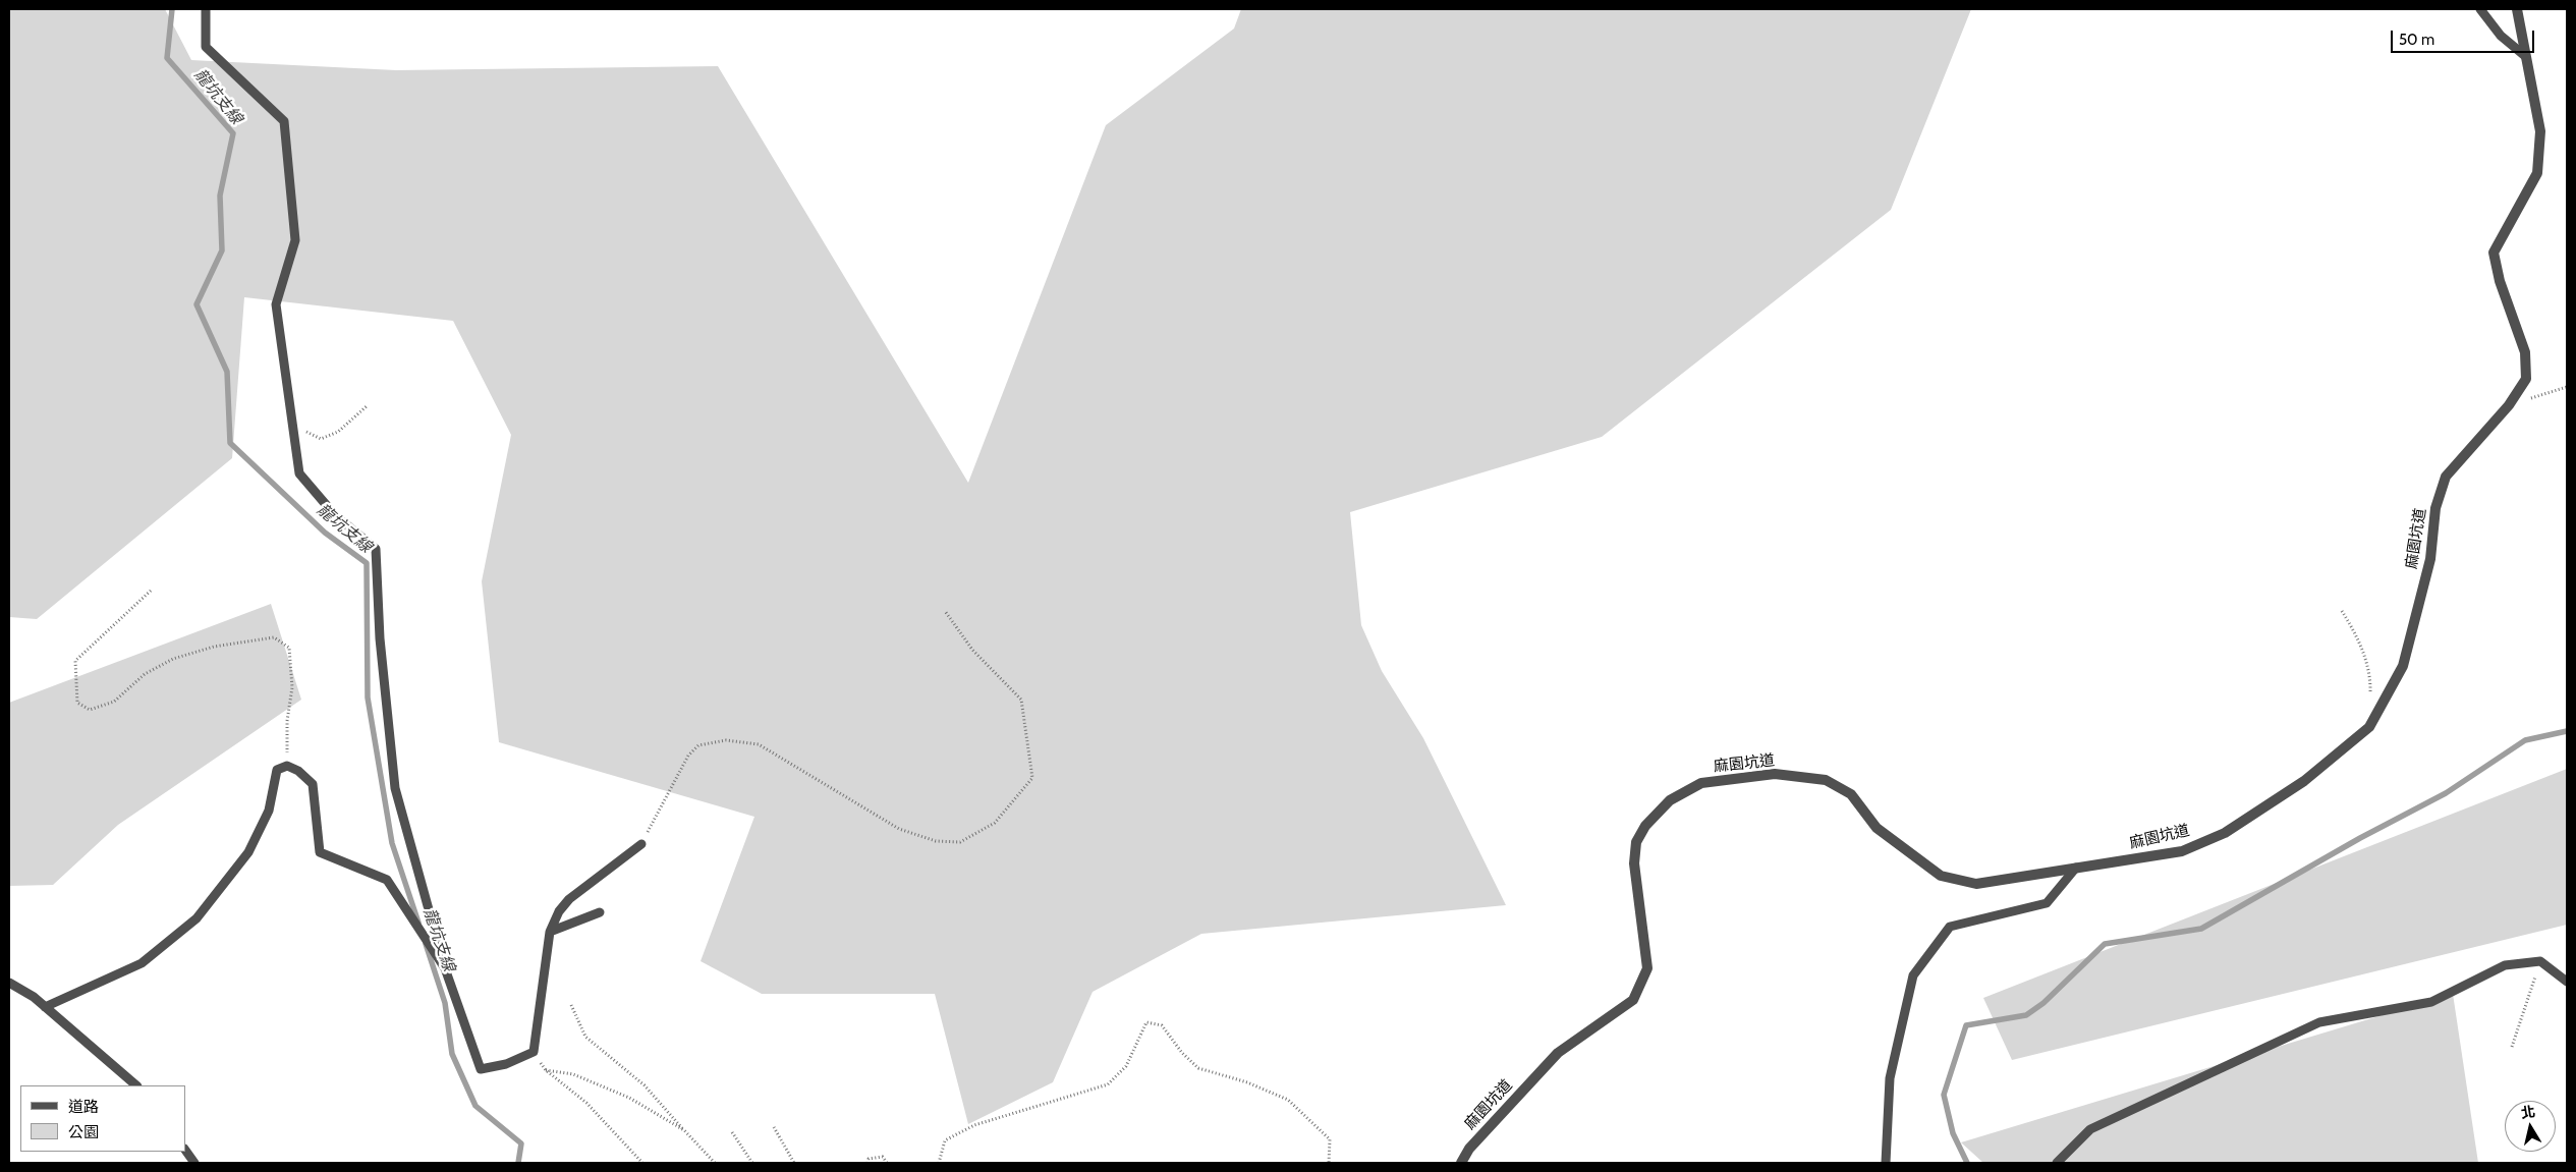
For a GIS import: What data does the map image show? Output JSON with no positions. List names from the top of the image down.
{
  "streets": {
    "street": ["麻園坑道"]
  },
  "water": ["龍坑支線"],
  "legend": ["道路", "公園"],
  "scale_bar": "50 m",
  "north": "top"
}
